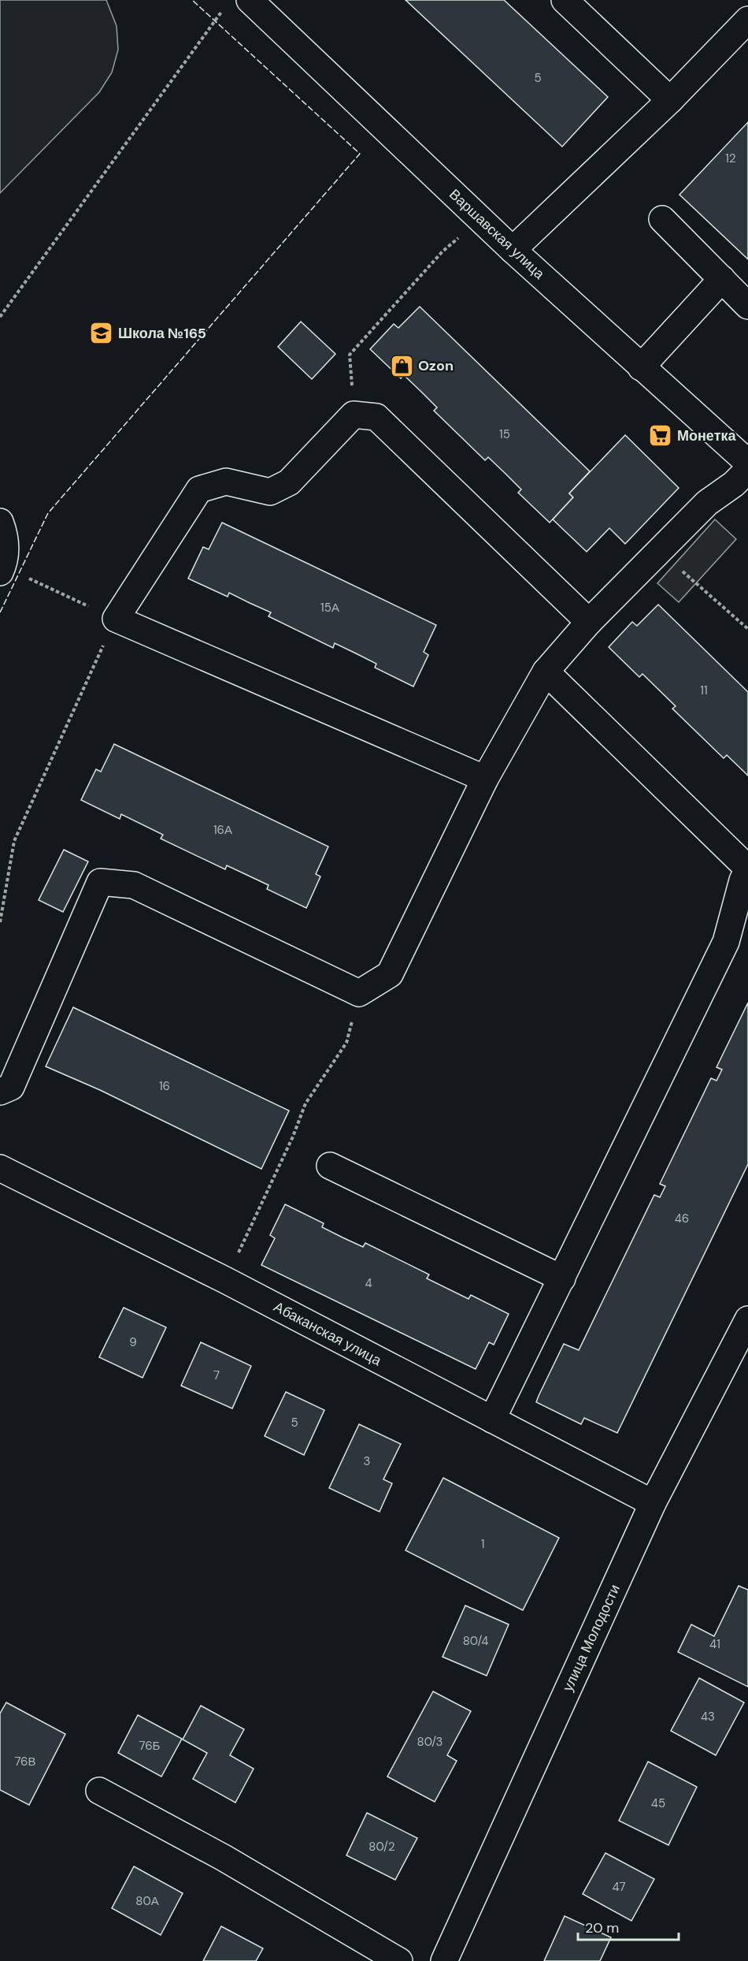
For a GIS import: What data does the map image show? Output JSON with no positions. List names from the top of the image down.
{
  "streets": {
    "street": ["Варшавская улица", "Абаканская улица", "улица Молодости"]
  },
  "crossings": [
    ["Абаканская улица", "улица Молодости"]
  ],
  "places": {
    "school or university": ["Школа №165"],
    "shop": ["Ozon"],
    "supermarket": ["Монетка"]
  },
  "house_numbers": [
    "5",
    "12",
    "15",
    "15А",
    "11",
    "16А",
    "16",
    "46",
    "4",
    "9",
    "7",
    "5",
    "3",
    "1",
    "80/4",
    "41",
    "43",
    "80/3",
    "76Б",
    "76В",
    "45",
    "80/2",
    "47",
    "80А"
  ],
  "scale_bar": "20 m"
}
